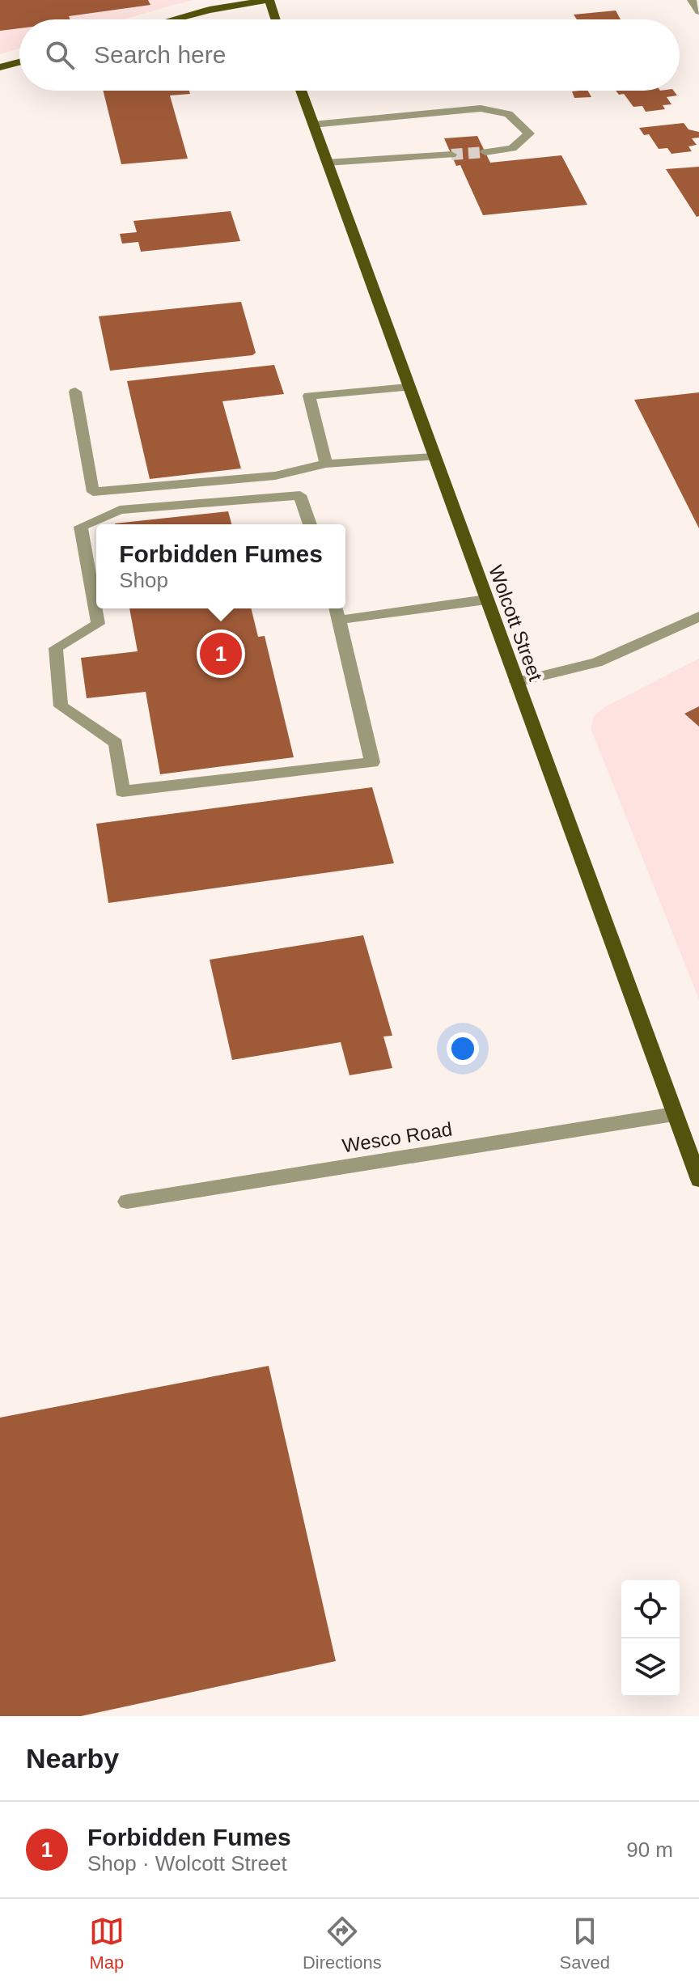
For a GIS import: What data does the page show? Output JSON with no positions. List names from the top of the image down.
{
  "streets": {
    "main road": ["Wolcott Street"],
    "street": ["Wesco Road"]
  },
  "crossings": [
    ["Wolcott Street", "Wesco Road"]
  ],
  "page": {
    "search": "Search here",
    "popup": ["Forbidden Fumes", "Shop"],
    "pins": "1",
    "heading": "Nearby",
    "list": [
      {
        "mark": "1",
        "name": "Forbidden Fumes",
        "note": "Shop · Wolcott Street",
        "value": "90 m"
      }
    ],
    "nav": ["Map", "Directions", "Saved"]
  }
}
